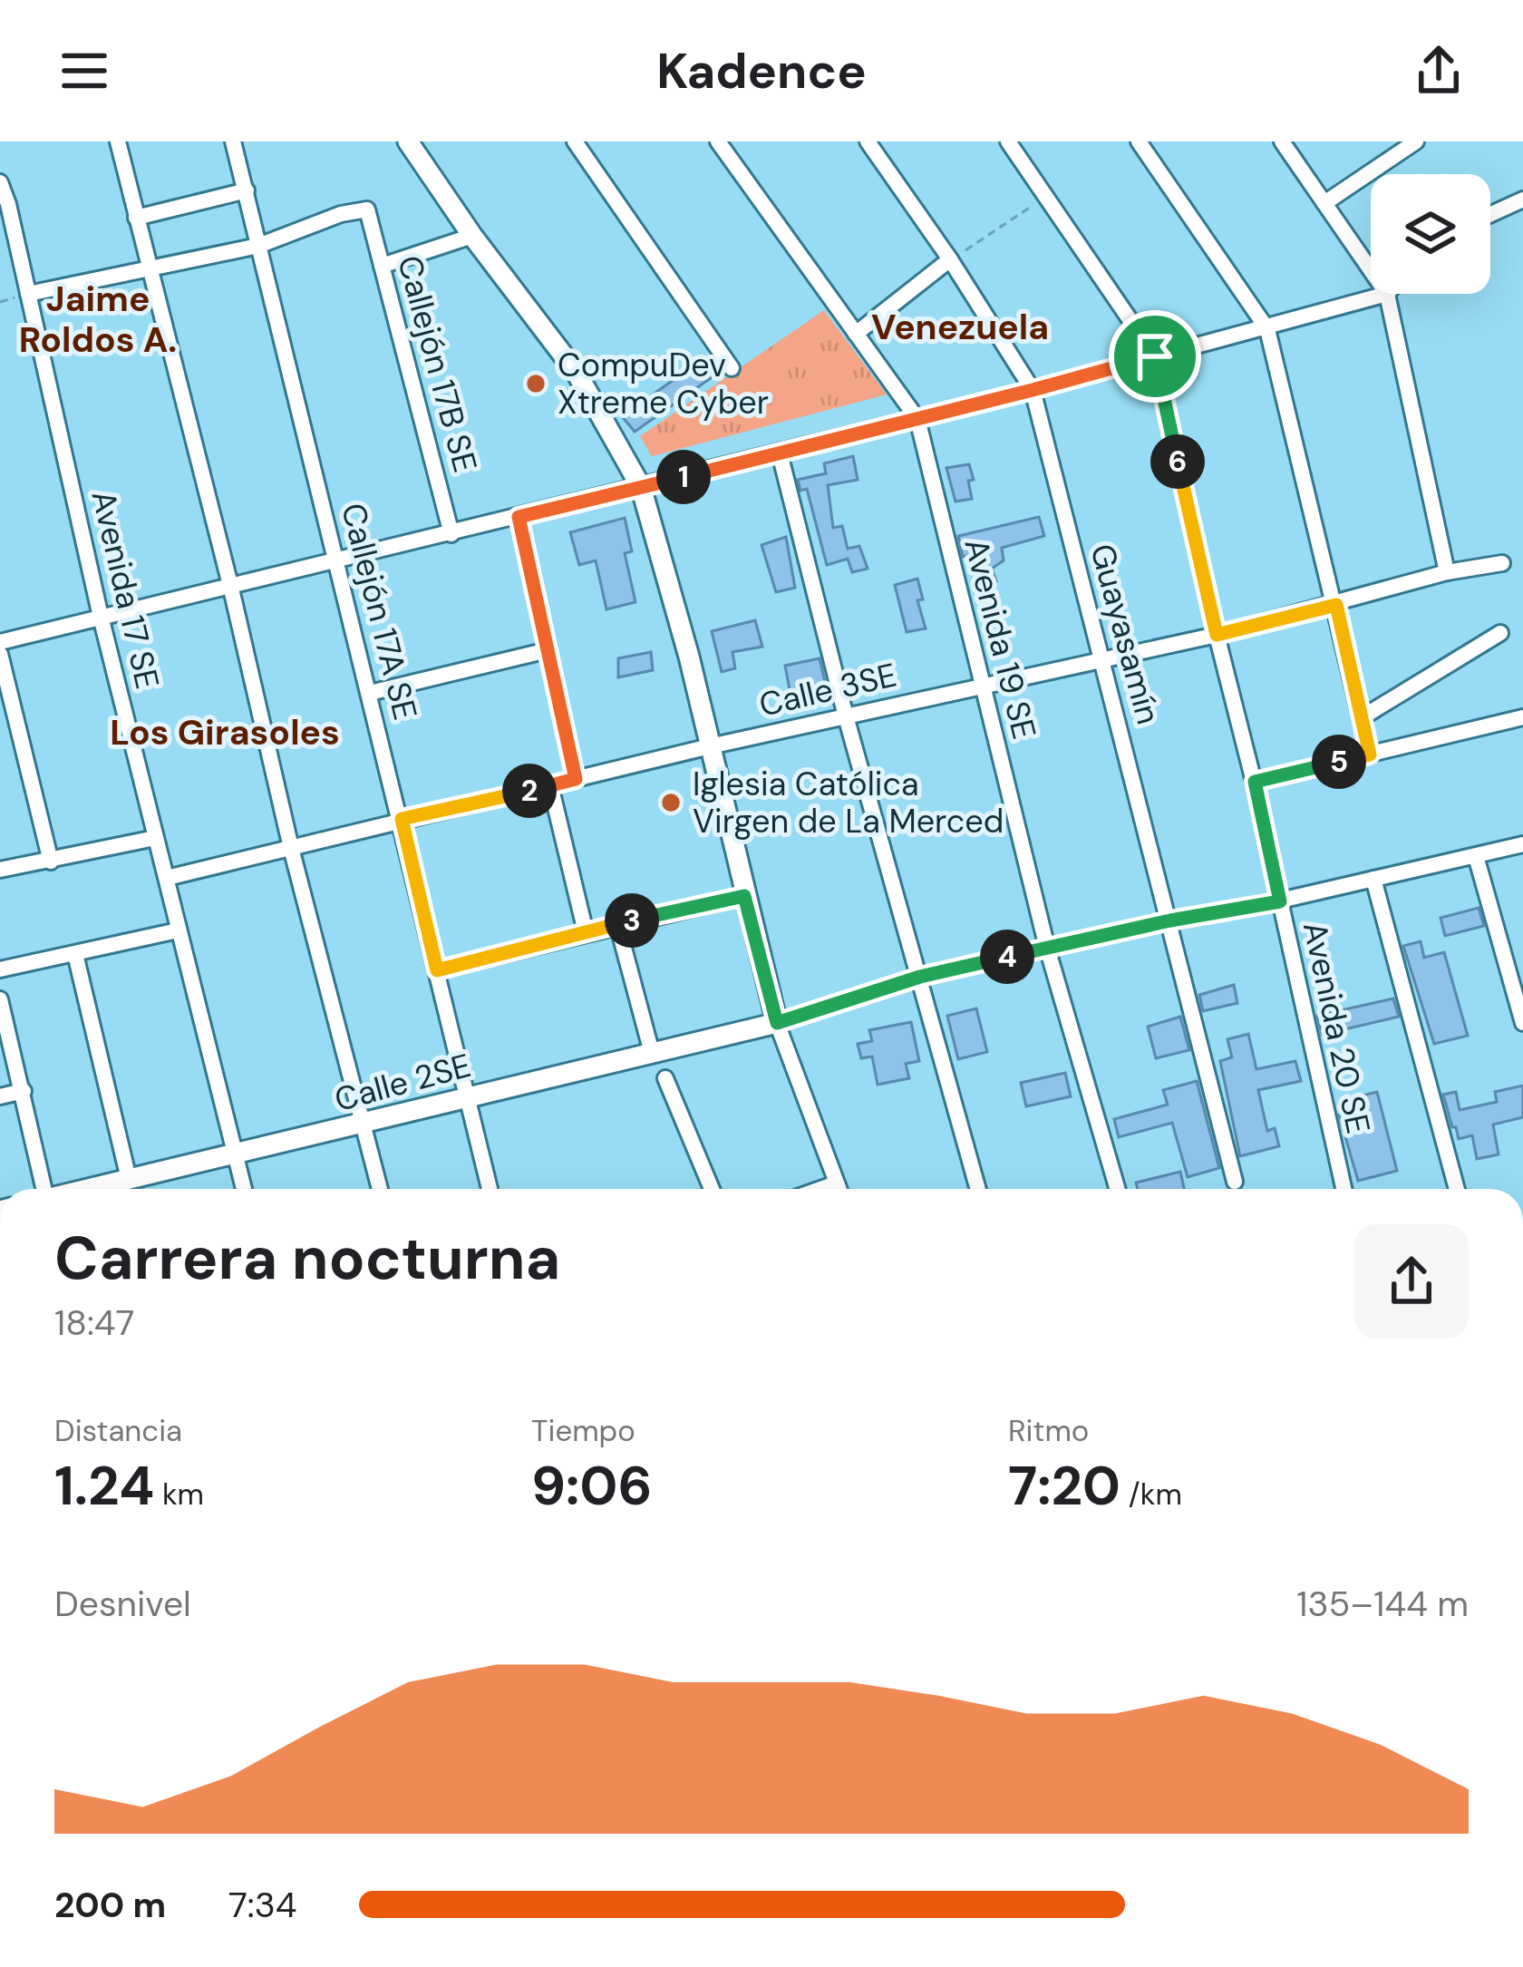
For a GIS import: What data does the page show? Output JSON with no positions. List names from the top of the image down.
{
  "streets": {
    "street": [
      "Callejón 17B SE",
      "Avenida 17 SE",
      "Callejón 17A SE",
      "Guayasamín",
      "Avenida 19 SE",
      "Calle 3SE",
      "Avenida 20 SE",
      "Calle 2SE"
    ]
  },
  "crossings": [
    ["Callejón 17B SE", "Callejón 17A SE"],
    ["Avenida 17 SE", "Calle 3SE"],
    ["Avenida 17 SE", "Calle 2SE"],
    ["Callejón 17A SE", "Calle 3SE"],
    ["Callejón 17A SE", "Calle 2SE"],
    ["Guayasamín", "Calle 3SE"],
    ["Avenida 19 SE", "Calle 3SE"],
    ["Calle 3SE", "Avenida 20 SE"]
  ],
  "districts": ["Jaime Roldos A.", "Venezuela", "Los Girasoles"],
  "places": ["CompuDev Xtreme Cyber", "Iglesia Católica Virgen de La Merced"],
  "page": {
    "header": "Kadence",
    "pins": [
      "6",
      "1",
      "5",
      "2",
      "3",
      "4"
    ],
    "heading": ["Carrera nocturna", "18:47"],
    "stats": [
      ["Distancia", "1.24 km"],
      ["Tiempo", "9:06"],
      ["Ritmo", "7:20 /km"]
    ],
    "chart": ["Desnivel", "135–144 m"],
    "list": [
      {
        "name": "200 m",
        "note": "7:34"
      }
    ]
  }
}
